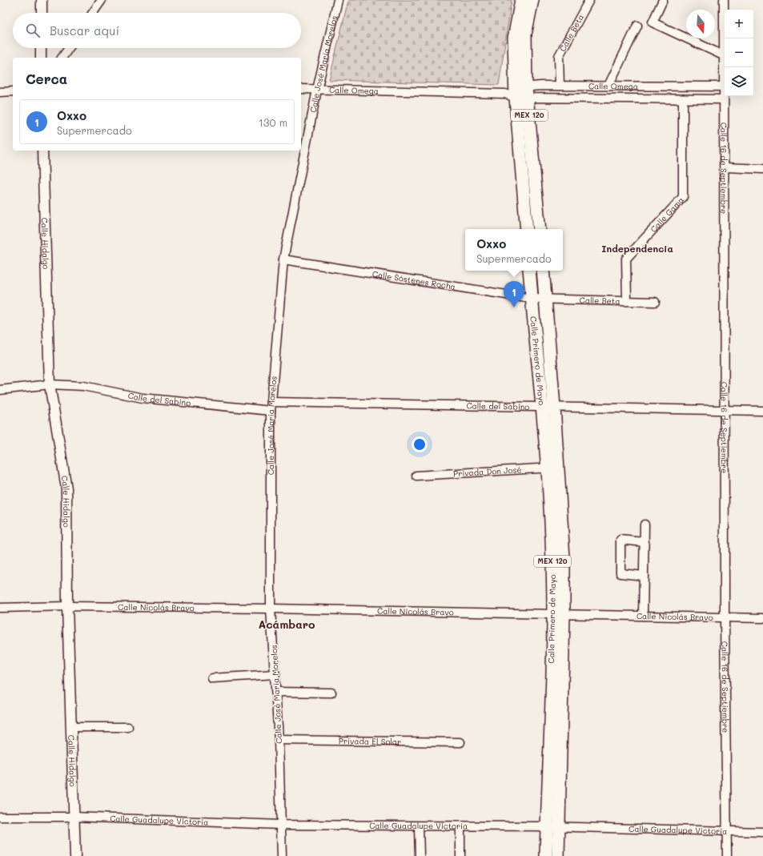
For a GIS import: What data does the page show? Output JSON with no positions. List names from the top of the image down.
{
  "streets": {
    "main road": ["MEX 120", "Calle Primero de Mayo"],
    "street": [
      "Calle Beta",
      "Calle José María Morelos",
      "Calle Omega",
      "Calle 16 de Septiembre",
      "Calle Gama",
      "Calle Hidalgo",
      "Calle Sóstenes Rocha",
      "Calle del Sabino",
      "Privada Don José",
      "Calle Nicolás Bravo",
      "Privada El Solar",
      "Calle Guadalupe Victoria"
    ]
  },
  "crossings": [
    ["Calle Beta", "Calle Omega"],
    ["Calle Beta", "Calle Gama"],
    ["Calle Beta", "Calle Sóstenes Rocha"],
    ["Calle Beta", "Calle Primero de Mayo"],
    ["Calle José María Morelos", "Calle Omega"],
    ["Calle José María Morelos", "Calle Sóstenes Rocha"],
    ["Calle José María Morelos", "Calle del Sabino"],
    ["Calle José María Morelos", "Calle Nicolás Bravo"],
    ["Calle José María Morelos", "Privada El Solar"],
    ["Calle José María Morelos", "Calle Guadalupe Victoria"],
    ["Calle Omega", "MEX 120"],
    ["Calle Omega", "Calle 16 de Septiembre"],
    ["Calle Omega", "Calle Gama"],
    ["Calle 16 de Septiembre", "Calle del Sabino"],
    ["Calle 16 de Septiembre", "Calle Nicolás Bravo"],
    ["Calle 16 de Septiembre", "Calle Guadalupe Victoria"],
    ["Calle Hidalgo", "Calle del Sabino"],
    ["Calle Hidalgo", "Calle Nicolás Bravo"],
    ["Calle Hidalgo", "Calle Guadalupe Victoria"],
    ["Calle Sóstenes Rocha", "Calle Primero de Mayo"],
    ["Calle Primero de Mayo", "Calle del Sabino"],
    ["Calle Primero de Mayo", "Privada Don José"],
    ["Calle Primero de Mayo", "Calle Nicolás Bravo"],
    ["Calle Primero de Mayo", "Calle Guadalupe Victoria"]
  ],
  "districts": ["Independencia", "Acámbaro"],
  "north": "bottom",
  "page": {
    "map_buttons": ["+", "−"],
    "search": "Buscar aquí",
    "heading": "Cerca",
    "list": [
      {
        "mark": "1",
        "name": "Oxxo",
        "note": "Supermercado",
        "value": "130 m"
      }
    ],
    "popup": ["Oxxo", "Supermercado"],
    "pins": "1"
  }
}
